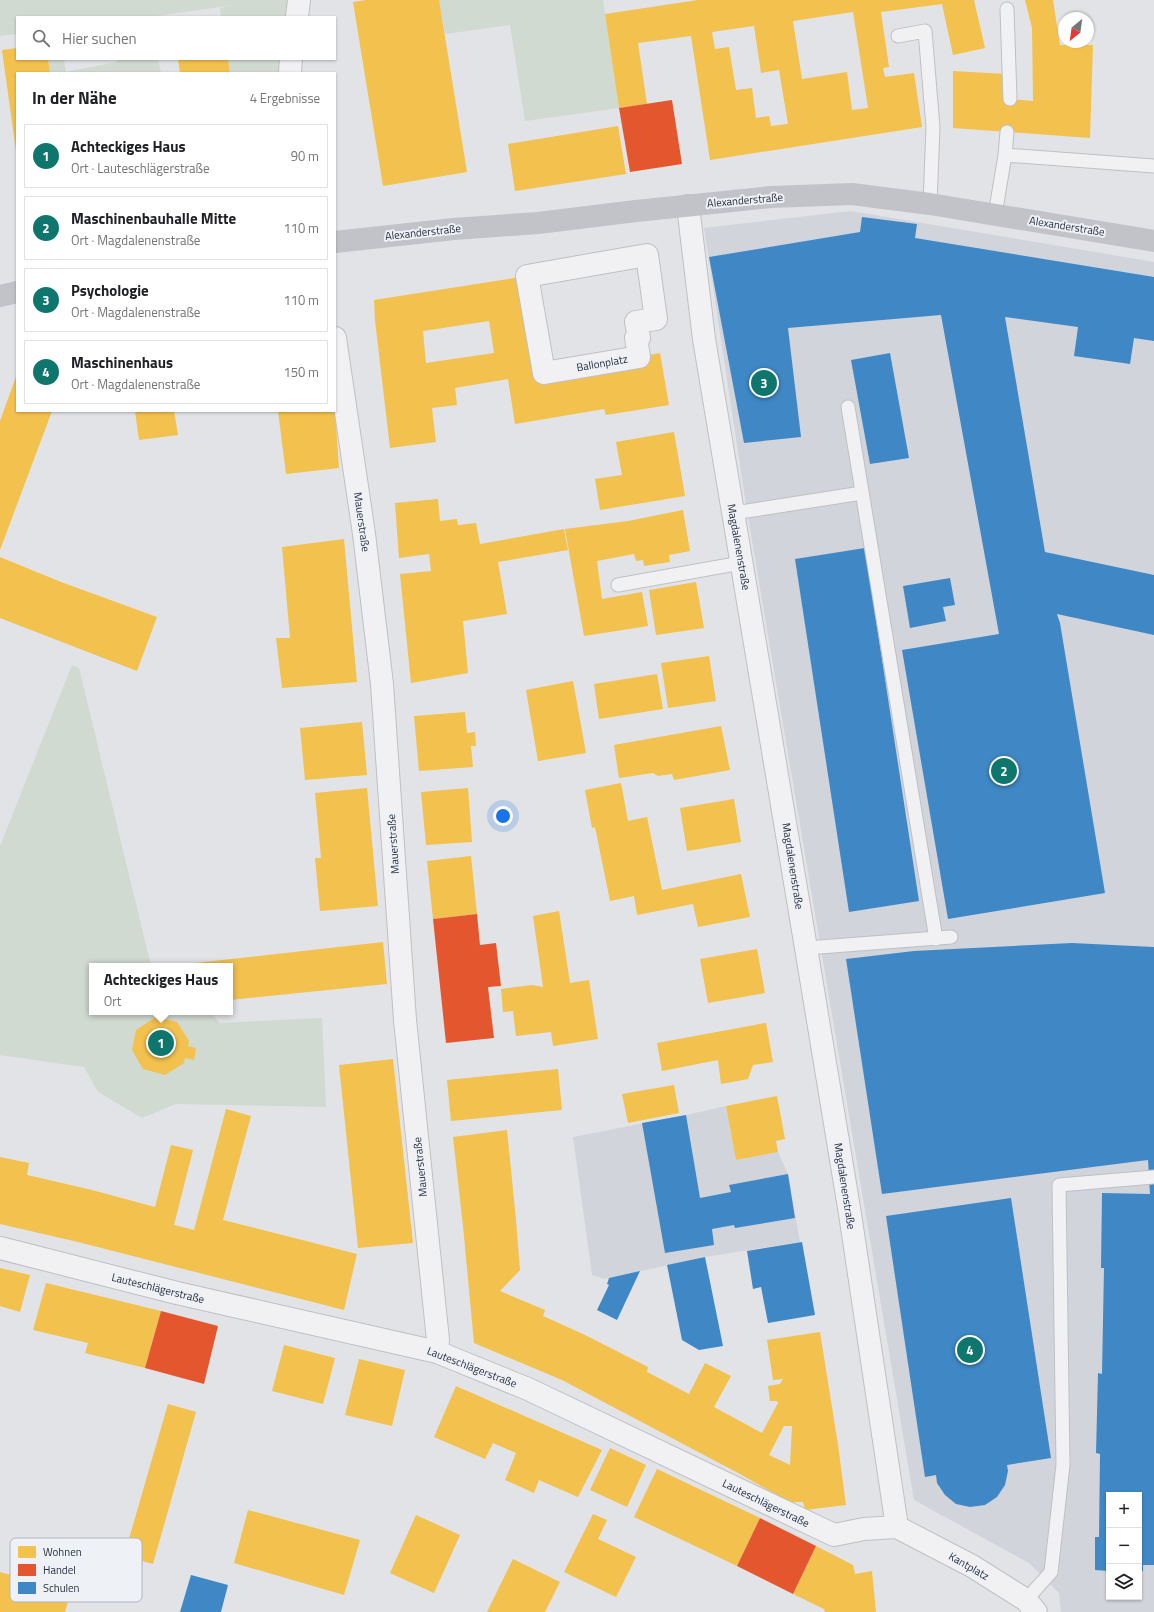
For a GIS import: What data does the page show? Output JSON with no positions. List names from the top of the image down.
{
  "streets": {
    "main road": ["Alexanderstraße"],
    "street": [
      "Ballonplatz",
      "Mauerstraße",
      "Magdalenenstraße",
      "Lauteschlägerstraße",
      "Kantplatz"
    ]
  },
  "crossings": [
    ["Alexanderstraße", "Magdalenenstraße"],
    ["Mauerstraße", "Lauteschlägerstraße"],
    ["Magdalenenstraße", "Lauteschlägerstraße"],
    ["Magdalenenstraße", "Kantplatz"],
    ["Lauteschlägerstraße", "Kantplatz"]
  ],
  "legend": ["Wohnen", "Handel", "Schulen"],
  "north": "bottom left",
  "page": {
    "search": "Hier suchen",
    "heading": ["In der Nähe", "4 Ergebnisse"],
    "list": [
      {
        "mark": "1",
        "name": "Achteckiges Haus",
        "note": "Ort · Lauteschlägerstraße",
        "value": "90 m"
      },
      {
        "mark": "2",
        "name": "Maschinenbauhalle Mitte",
        "note": "Ort · Magdalenenstraße",
        "value": "110 m"
      },
      {
        "mark": "3",
        "name": "Psychologie",
        "note": "Ort · Magdalenenstraße",
        "value": "110 m"
      },
      {
        "mark": "4",
        "name": "Maschinenhaus",
        "note": "Ort · Magdalenenstraße",
        "value": "150 m"
      }
    ],
    "pins": [
      "3",
      "2",
      "1",
      "4"
    ],
    "popup": ["Achteckiges Haus", "Ort"],
    "map_buttons": ["+", "−"]
  }
}
